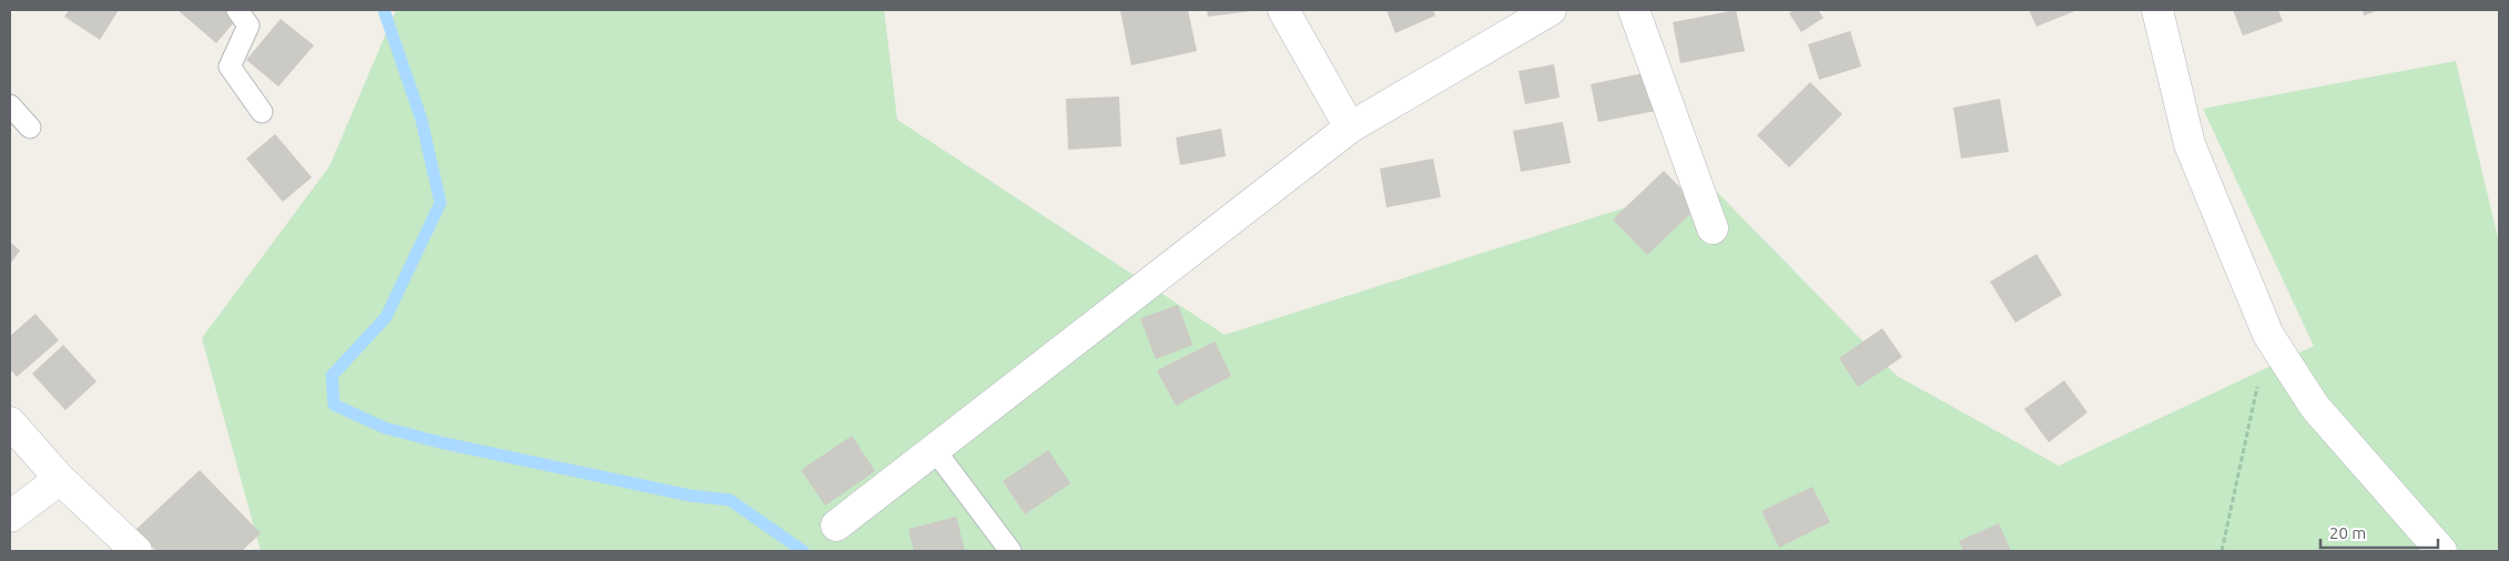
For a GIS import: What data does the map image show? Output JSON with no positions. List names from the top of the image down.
{
  "scale_bar": "20 m"
}
